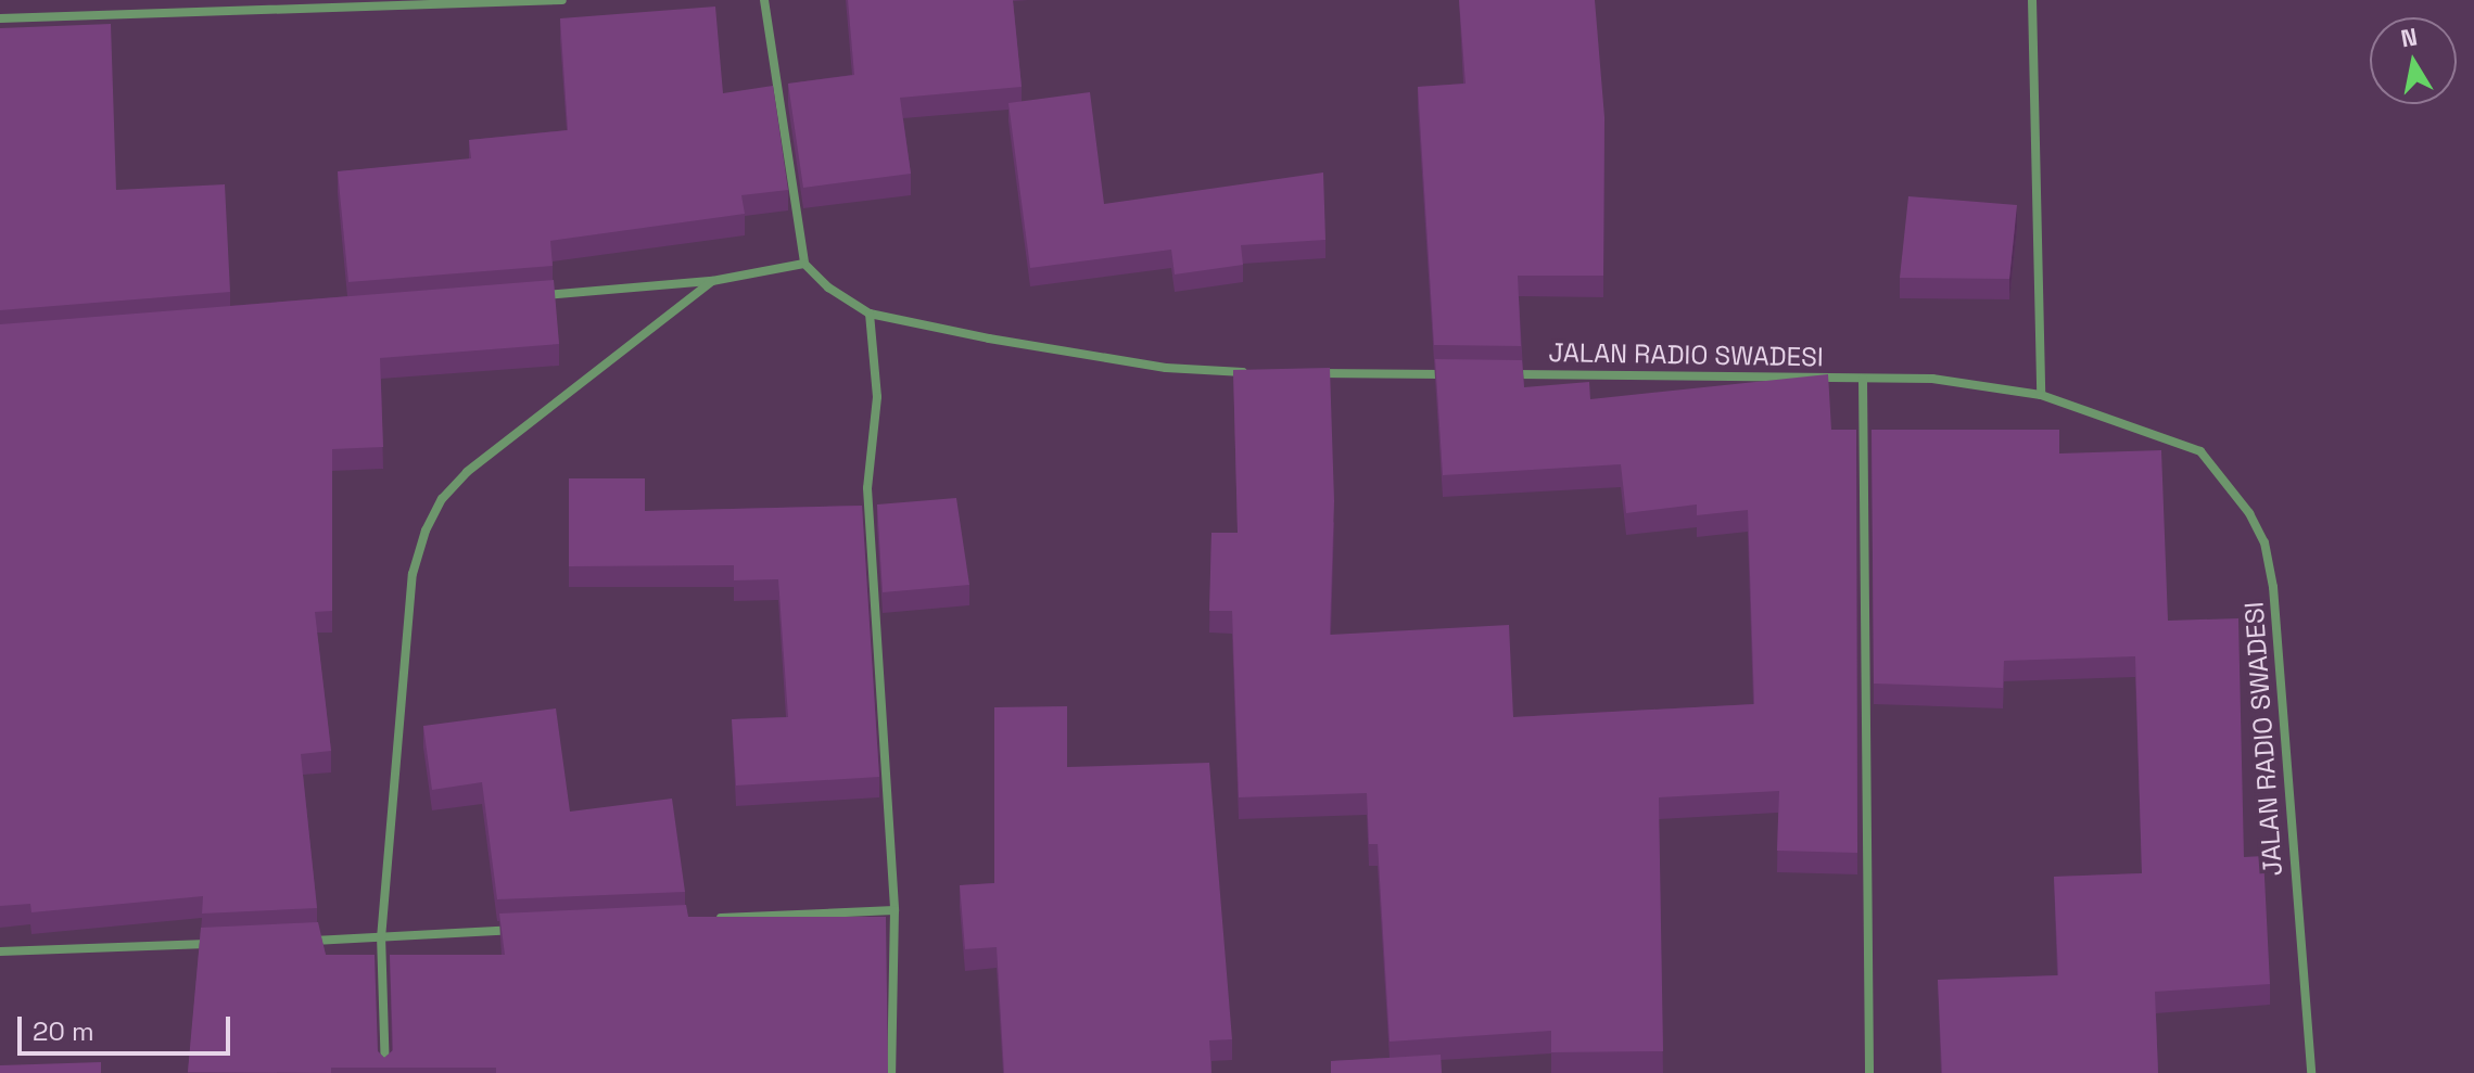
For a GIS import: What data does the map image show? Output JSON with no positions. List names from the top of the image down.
{
  "streets": {
    "street": ["JALAN RADIO SWADESI"]
  },
  "scale_bar": "20 m",
  "north": "top"
}
